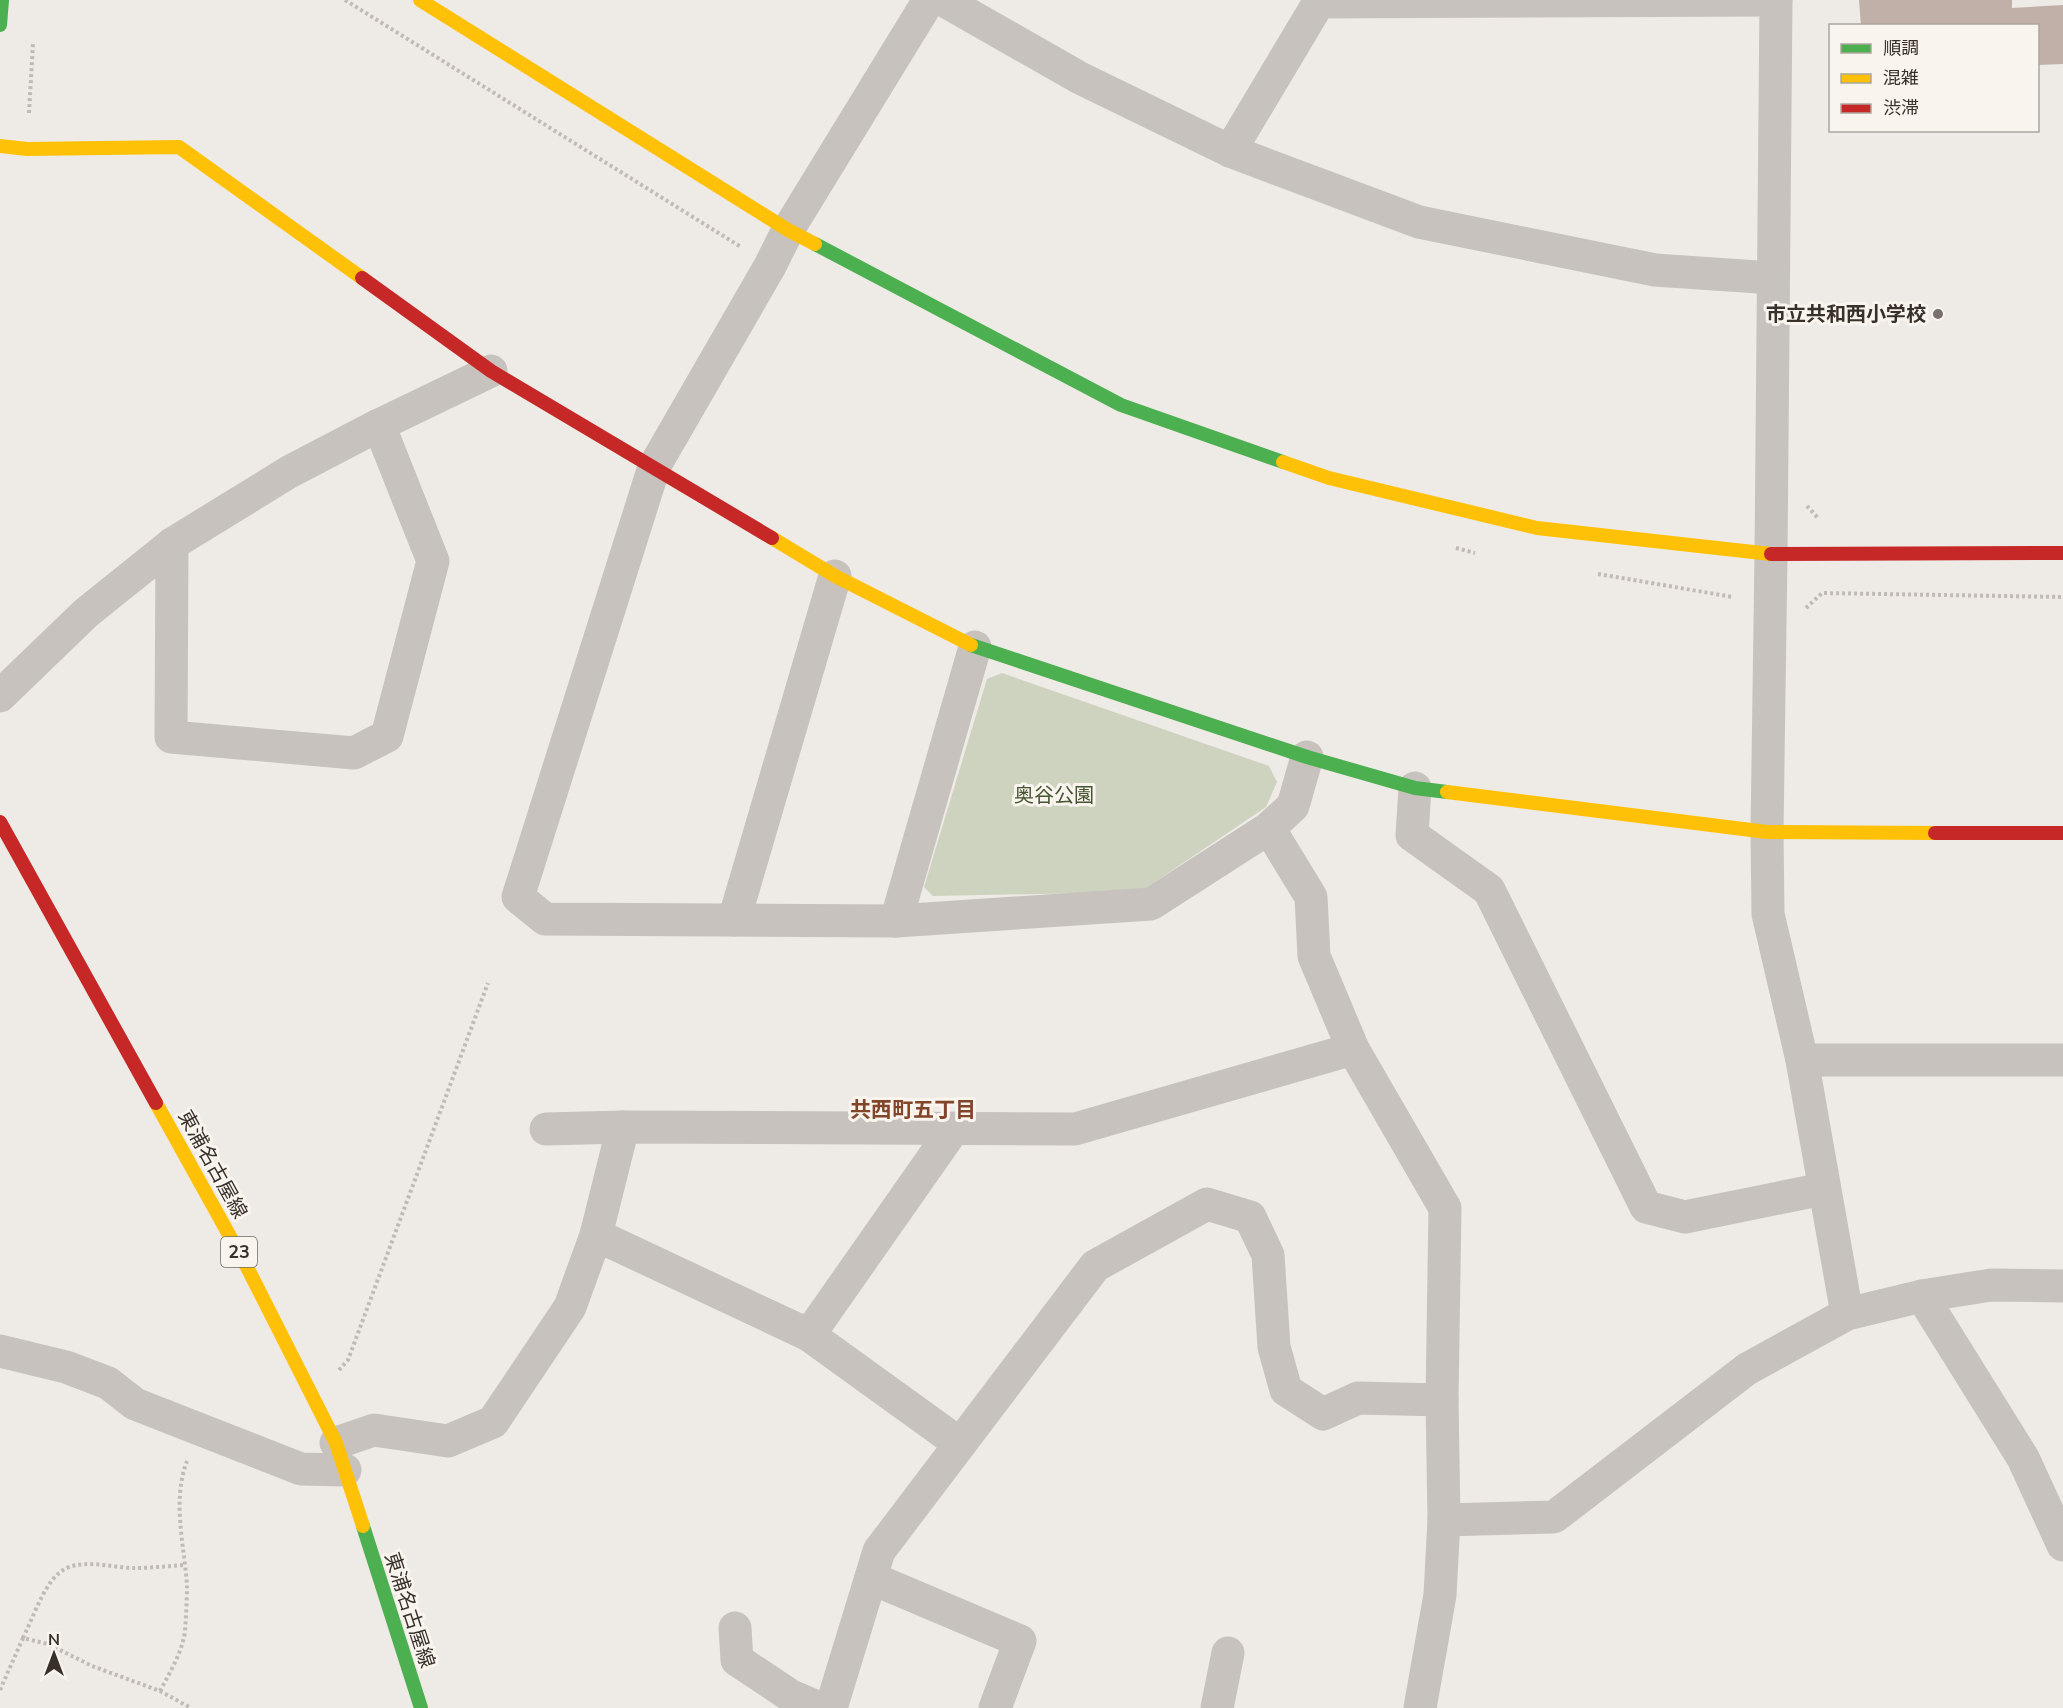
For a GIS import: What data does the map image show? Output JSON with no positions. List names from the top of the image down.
{
  "streets": {
    "street": ["東浦名古屋線", "23"]
  },
  "districts": ["共西町五丁目"],
  "parks": ["奥谷公園"],
  "places": ["市立共和西小学校"],
  "legend": ["順調", "混雑", "渋滞"],
  "north": "top"
}
